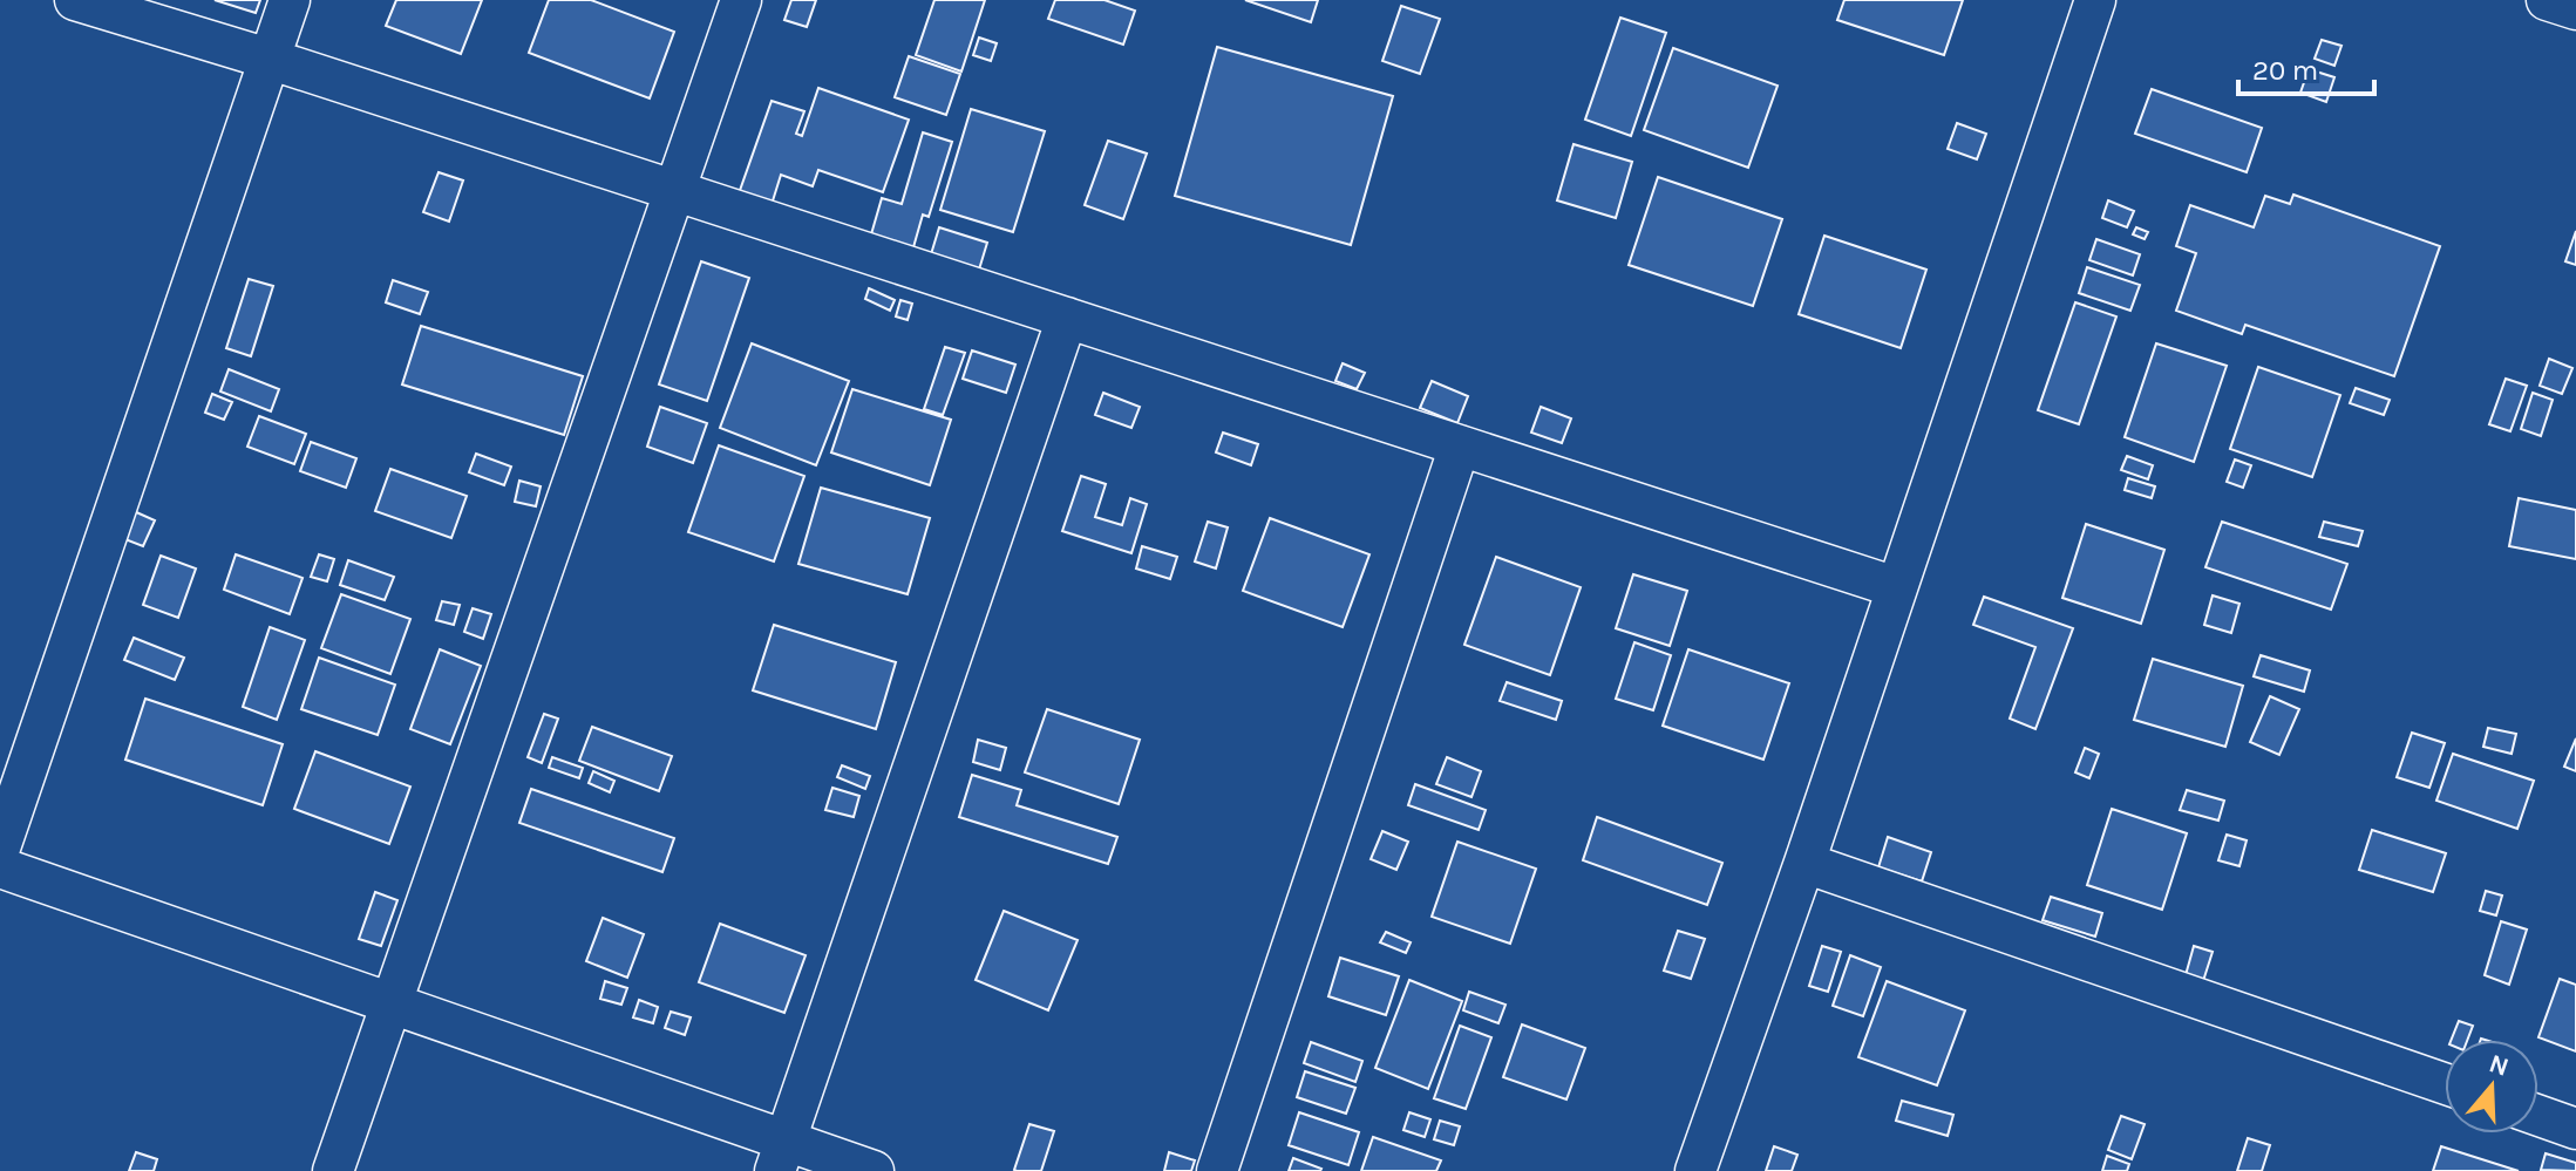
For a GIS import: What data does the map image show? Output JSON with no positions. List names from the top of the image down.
{
  "scale_bar": "20 m",
  "north": "top"
}
